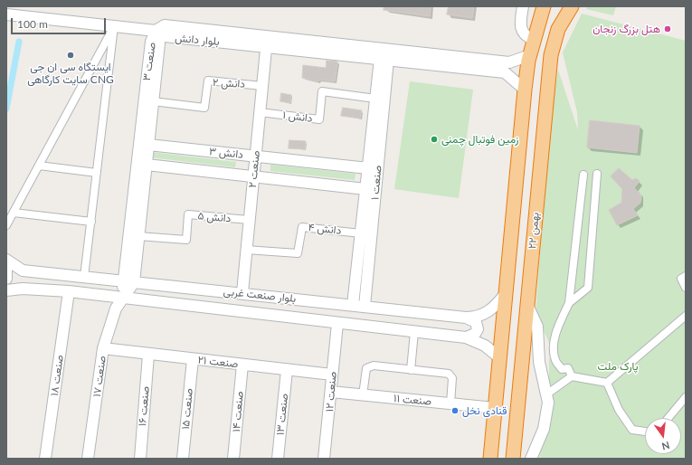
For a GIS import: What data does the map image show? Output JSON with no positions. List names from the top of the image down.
{
  "streets": {
    "highway": ["۲۲ بهمن"],
    "street": [
      "بلوار دانش",
      "صنعت ۳",
      "دانش ۲",
      "دانش ۱",
      "دانش ۳",
      "صنعت ۲",
      "صنعت ۱",
      "دانش ۵",
      "دانش ۴",
      "بلوار صنعت غربی",
      "صنعت ۲۱",
      "صنعت ۱۸",
      "صنعت ۱۷",
      "صنعت ۱۲",
      "صنعت ۱۱",
      "صنعت ۱۶",
      "صنعت ۱۵",
      "صنعت ۱۴",
      "صنعت ۱۳"
    ]
  },
  "crossings": [
    ["بلوار دانش", "صنعت ۳"],
    ["بلوار دانش", "صنعت ۲"],
    ["بلوار دانش", "صنعت ۱"],
    ["بلوار دانش", "۲۲ بهمن"],
    ["صنعت ۳", "دانش ۲"],
    ["صنعت ۳", "دانش ۳"],
    ["صنعت ۳", "دانش ۵"],
    ["صنعت ۳", "بلوار صنعت غربی"],
    ["صنعت ۳", "صنعت ۱۷"],
    ["دانش ۲", "صنعت ۲"],
    ["دانش ۱", "صنعت ۲"],
    ["دانش ۱", "صنعت ۱"],
    ["دانش ۳", "صنعت ۲"],
    ["دانش ۳", "صنعت ۱"],
    ["صنعت ۲", "دانش ۵"],
    ["صنعت ۲", "دانش ۴"],
    ["صنعت ۲", "بلوار صنعت غربی"],
    ["صنعت ۱", "دانش ۴"],
    ["صنعت ۱", "بلوار صنعت غربی"],
    ["۲۲ بهمن", "بلوار صنعت غربی"],
    ["۲۲ بهمن", "صنعت ۱۱"],
    ["بلوار صنعت غربی", "صنعت ۱۸"],
    ["بلوار صنعت غربی", "صنعت ۱۷"],
    ["بلوار صنعت غربی", "صنعت ۱۲"],
    ["صنعت ۲۱", "صنعت ۱۷"],
    ["صنعت ۲۱", "صنعت ۱۲"],
    ["صنعت ۲۱", "صنعت ۱۶"],
    ["صنعت ۲۱", "صنعت ۱۵"],
    ["صنعت ۲۱", "صنعت ۱۴"],
    ["صنعت ۲۱", "صنعت ۱۳"],
    ["صنعت ۱۲", "صنعت ۱۱"]
  ],
  "parks": ["پارک ملت"],
  "places": [
    "هتل بزرگ زنجان",
    "ایستگاه سی ان جی سایت کارگاهی CNG",
    "زمین فوتبال چمنی",
    "قنادی نخل"
  ],
  "scale_bar": "100 m",
  "north": "bottom"
}
